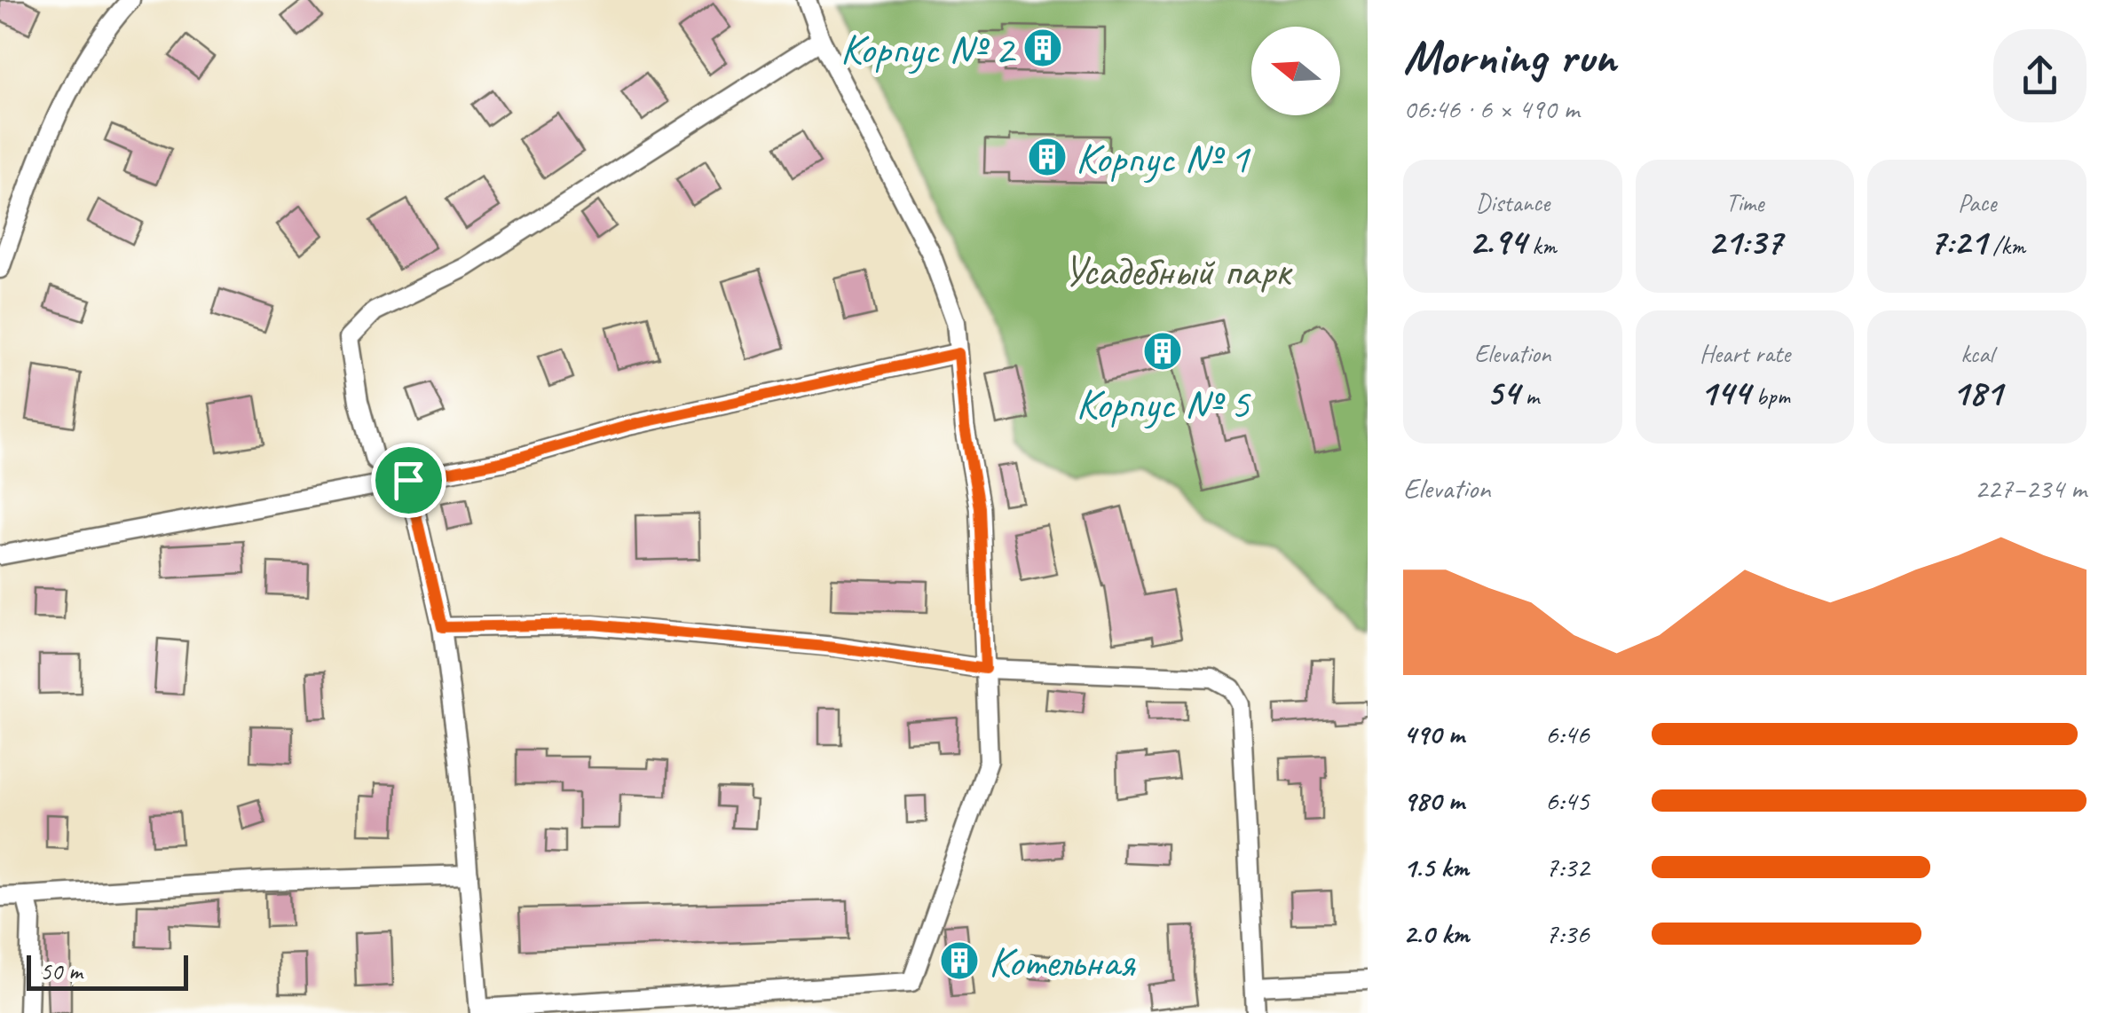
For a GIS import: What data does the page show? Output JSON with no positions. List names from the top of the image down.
{
  "parks": ["Усадебный парк"],
  "places": {
    "building": [
      "Корпус № 2",
      "Корпус № 1",
      "Корпус № 5",
      "Котельная"
    ]
  },
  "scale_bar": "50 m",
  "north": "left",
  "page": {
    "heading": ["Morning run", "06:46 · 6 × 490 m"],
    "stats": [
      ["Distance", "2.94 km"],
      ["Time", "21:37"],
      ["Pace", "7:21 /km"],
      ["Elevation", "54 m"],
      ["Heart rate", "144 bpm"],
      ["kcal", "181"]
    ],
    "chart": ["Elevation", "227–234 m"],
    "list": [
      {
        "name": "490 m",
        "note": "6:46"
      },
      {
        "name": "980 m",
        "note": "6:45"
      },
      {
        "name": "1.5 km",
        "note": "7:32"
      },
      {
        "name": "2.0 km",
        "note": "7:36"
      }
    ],
    "scale": "50 m"
  }
}
